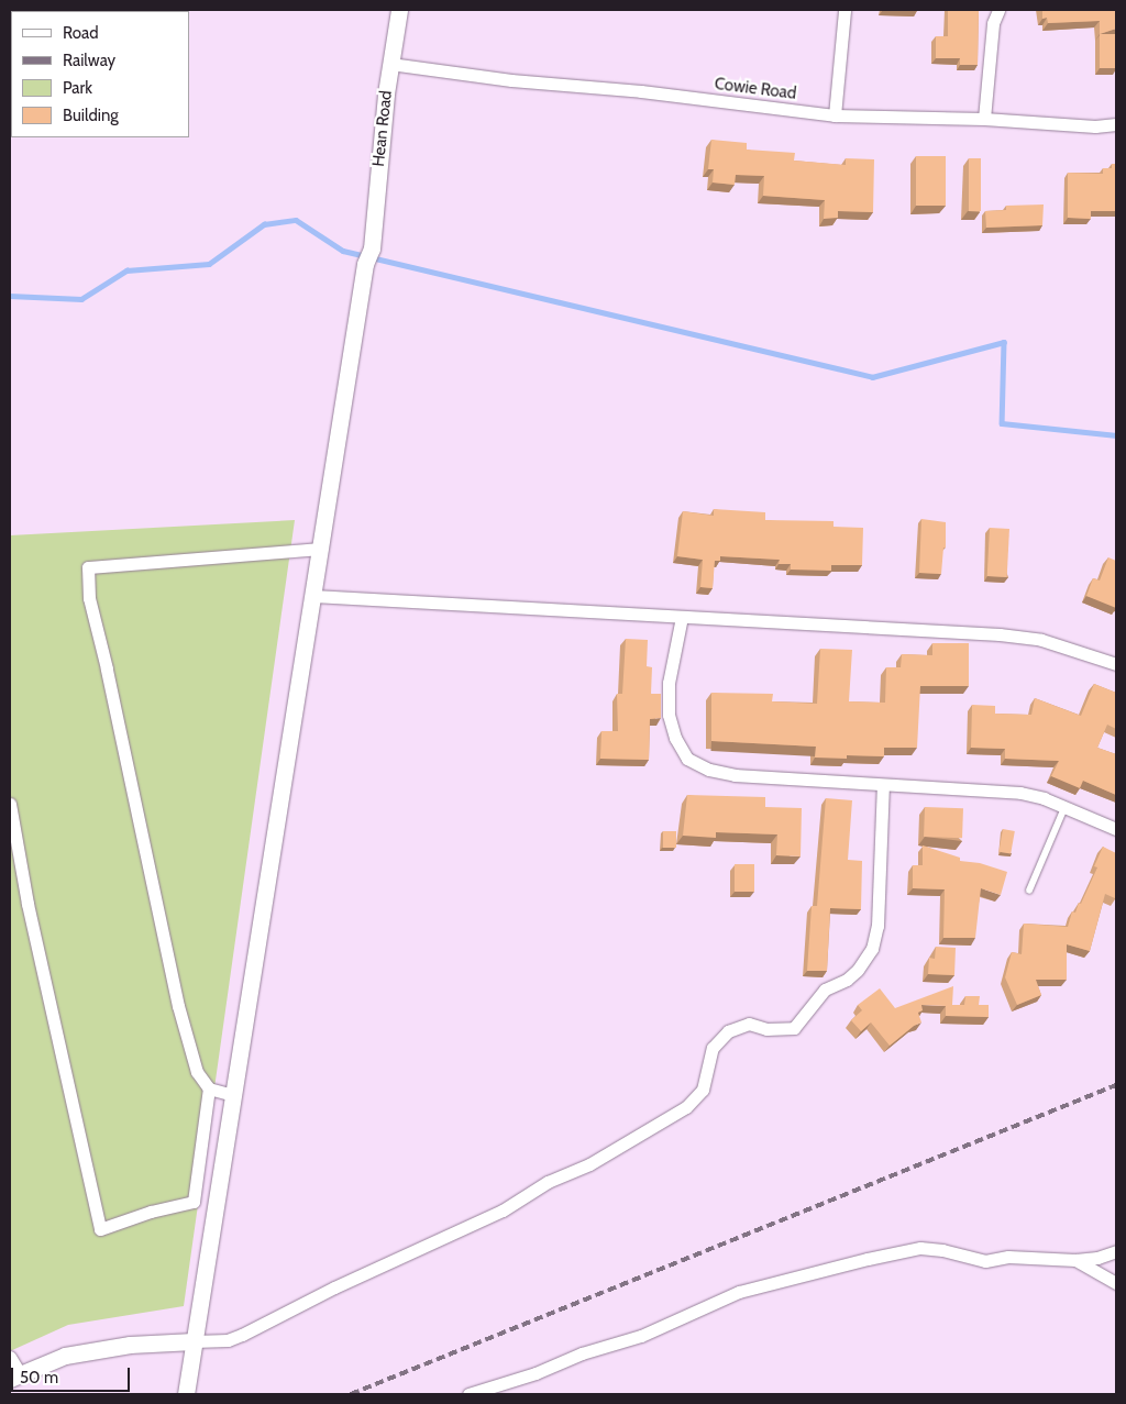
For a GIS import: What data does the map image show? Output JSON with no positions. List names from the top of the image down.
{
  "streets": {
    "street": ["Cowie Road", "Hean Road"]
  },
  "crossings": [
    ["Cowie Road", "Hean Road"]
  ],
  "legend": [
    "Road",
    "Railway",
    "Park",
    "Building"
  ],
  "scale_bar": "50 m"
}
